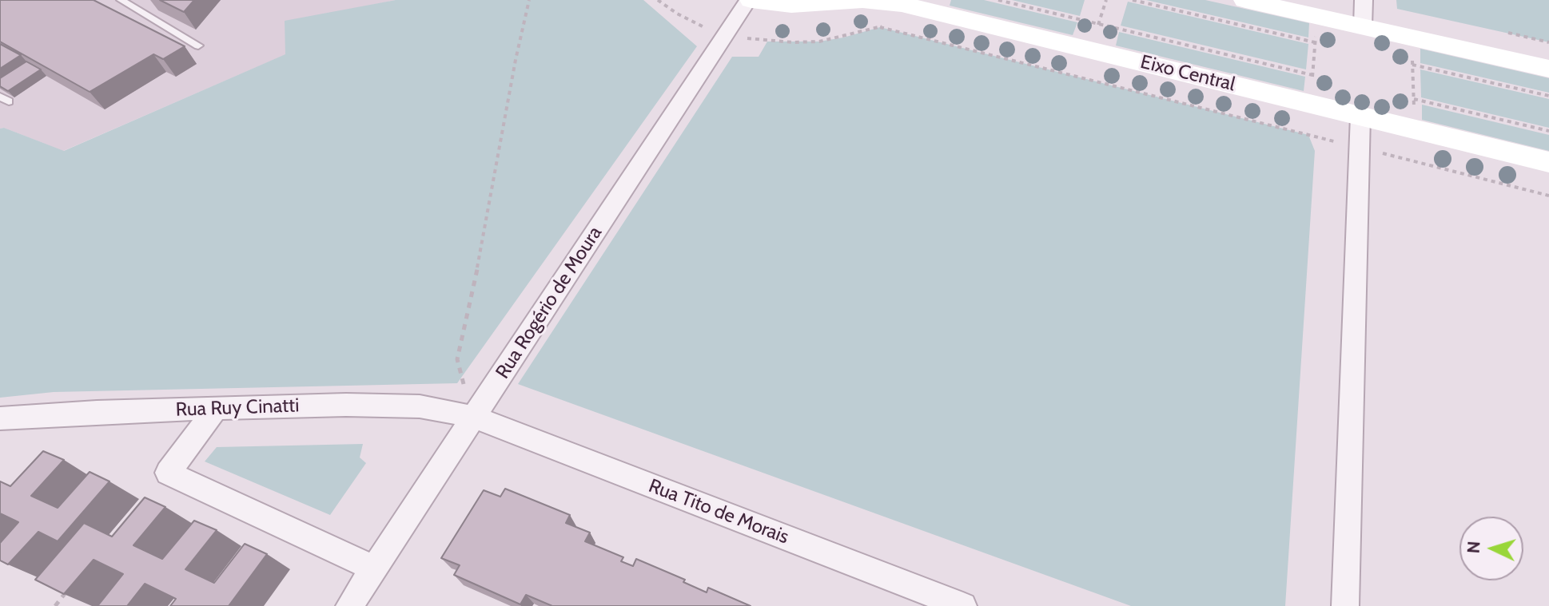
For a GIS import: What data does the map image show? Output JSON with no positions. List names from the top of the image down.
{
  "streets": {
    "main road": ["Eixo Central"],
    "street": ["Rua Rogério de Moura", "Rua Ruy Cinatti", "Rua Tito de Morais"]
  },
  "crossings": [
    ["Eixo Central", "Rua Rogério de Moura"],
    ["Rua Rogério de Moura", "Rua Ruy Cinatti"],
    ["Rua Rogério de Moura", "Rua Tito de Morais"],
    ["Rua Ruy Cinatti", "Rua Tito de Morais"]
  ],
  "north": "left"
}
